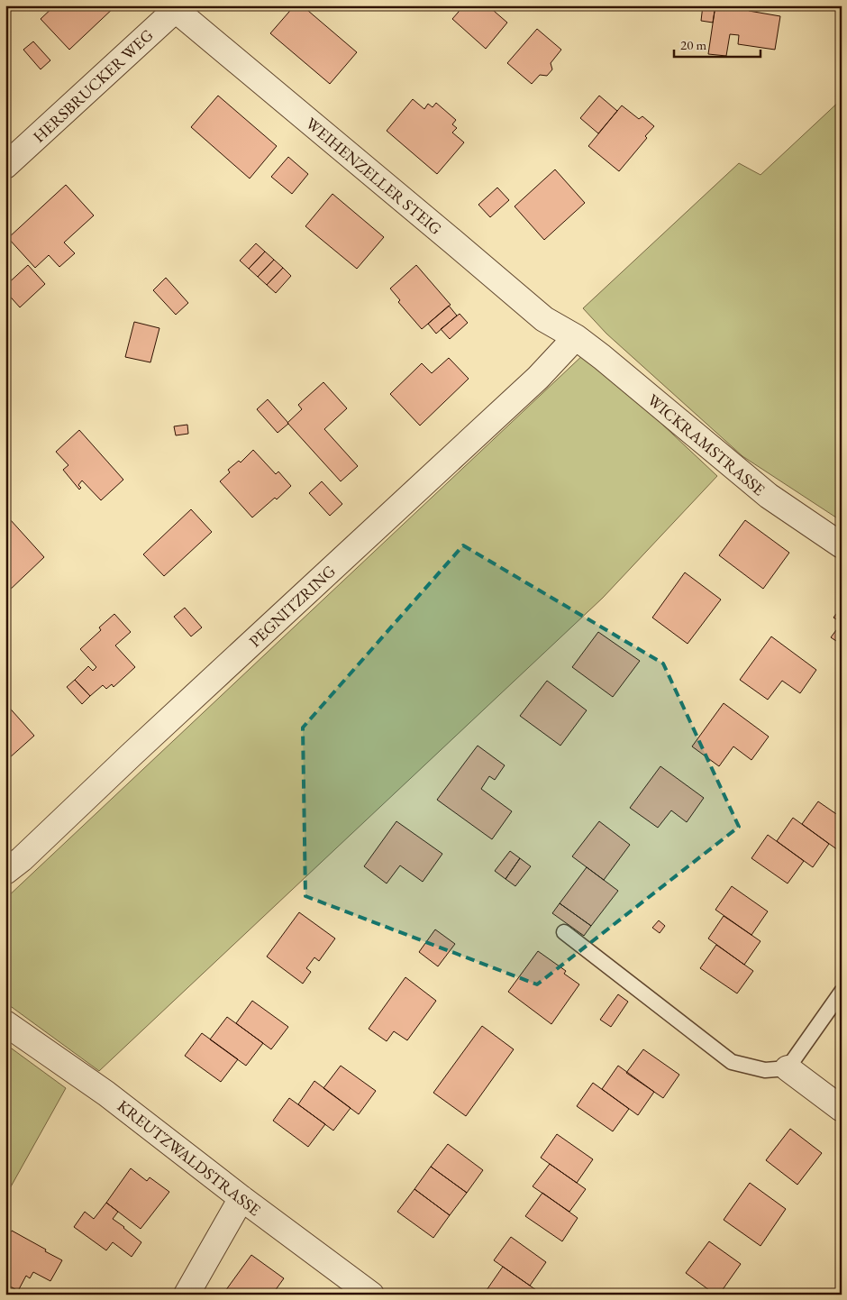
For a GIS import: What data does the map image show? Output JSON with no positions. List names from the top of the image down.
{
  "streets": {
    "street": [
      "HERSBRUCKER WEG",
      "WEIHENZELLER STEIG",
      "WICKRAMSTRASSE",
      "PEGNITZRING",
      "KREUTZWALDSTRASSE"
    ]
  },
  "crossings": [
    ["HERSBRUCKER WEG", "WEIHENZELLER STEIG"],
    ["WEIHENZELLER STEIG", "WICKRAMSTRASSE"],
    ["WEIHENZELLER STEIG", "PEGNITZRING"],
    ["WICKRAMSTRASSE", "PEGNITZRING"]
  ],
  "scale_bar": "20 m"
}
